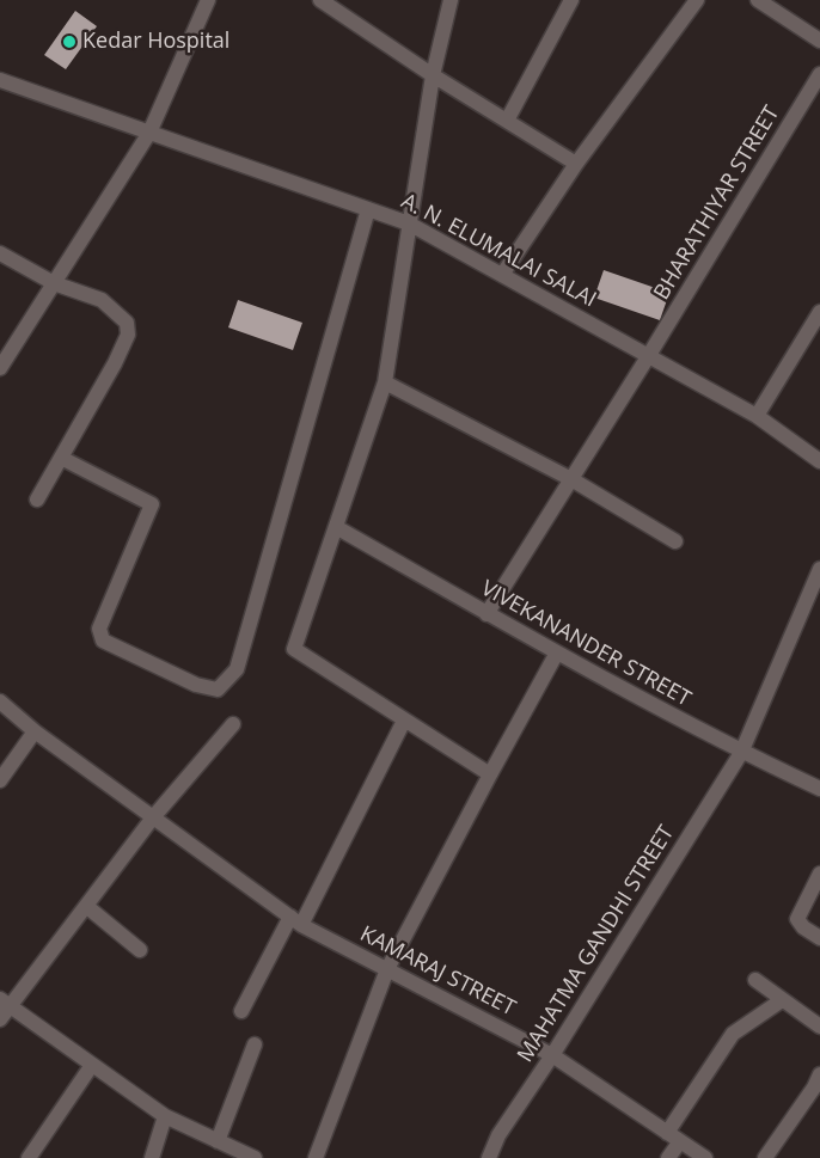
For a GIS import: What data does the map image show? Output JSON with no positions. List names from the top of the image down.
{
  "streets": {
    "street": [
      "BHARATHIYAR STREET",
      "A. N. ELUMALAI SALAI",
      "VIVEKANANDER STREET",
      "MAHATMA GANDHI STREET",
      "KAMARAJ STREET"
    ]
  },
  "crossings": [
    ["BHARATHIYAR STREET", "A. N. ELUMALAI SALAI"],
    ["BHARATHIYAR STREET", "VIVEKANANDER STREET"],
    ["VIVEKANANDER STREET", "MAHATMA GANDHI STREET"],
    ["MAHATMA GANDHI STREET", "KAMARAJ STREET"]
  ],
  "places": ["Kedar Hospital"]
}
